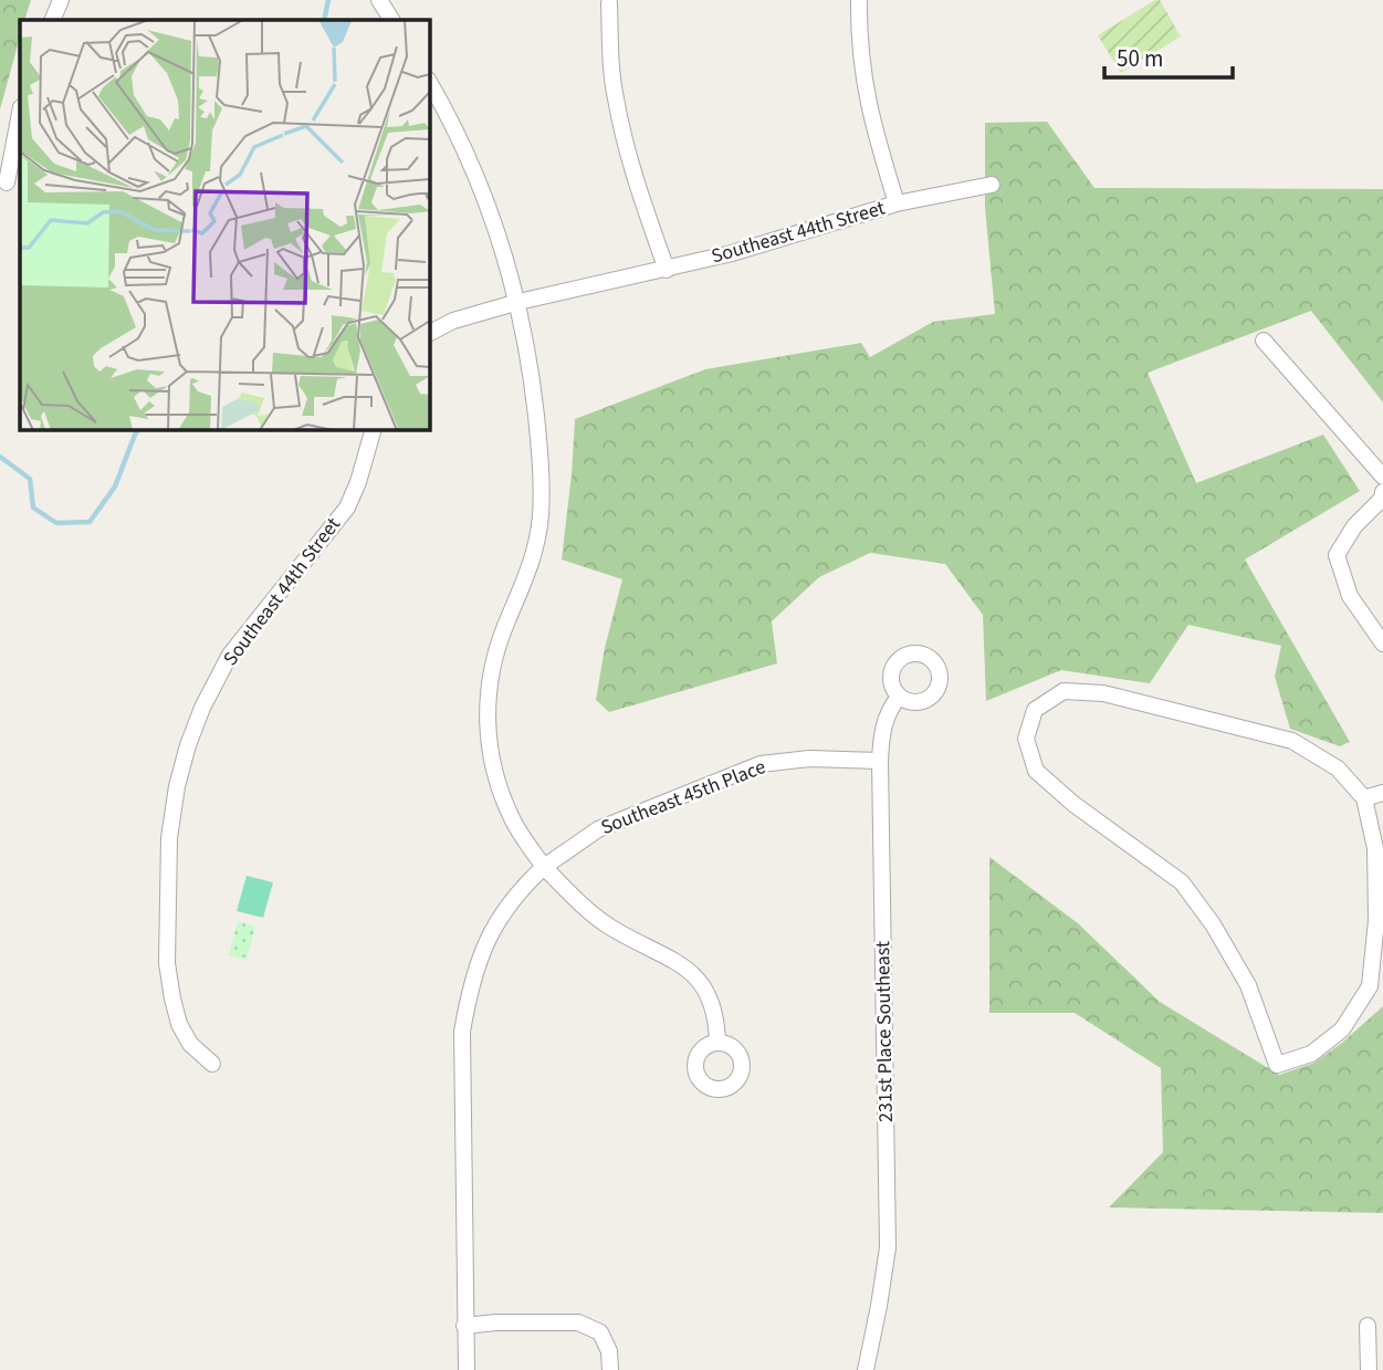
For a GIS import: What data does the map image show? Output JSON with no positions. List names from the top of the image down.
{
  "streets": {
    "street": ["Southeast 44th Street", "Southeast 45th Place", "231st Place Southeast"]
  },
  "crossings": [
    ["Southeast 45th Place", "231st Place Southeast"]
  ],
  "scale_bar": "50 m"
}
